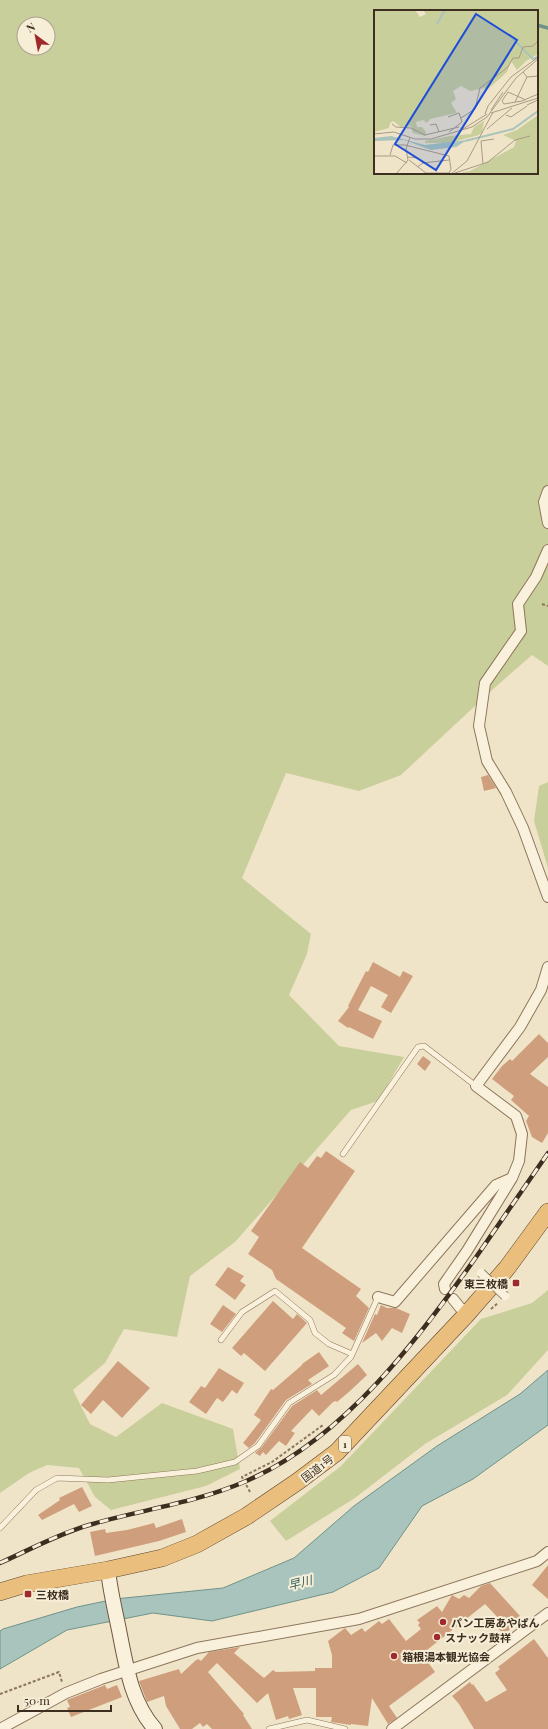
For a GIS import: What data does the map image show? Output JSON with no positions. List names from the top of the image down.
{
  "streets": {
    "highway": ["1", "国道1号"]
  },
  "water": ["早川"],
  "places": {
    "transit": ["東三枚橋", "三枚橋"],
    "other": ["パン工房あやぱん", "スナック鼓祥", "箱根湯本観光協会"]
  },
  "scale_bar": "50 m",
  "north": "top left"
}
